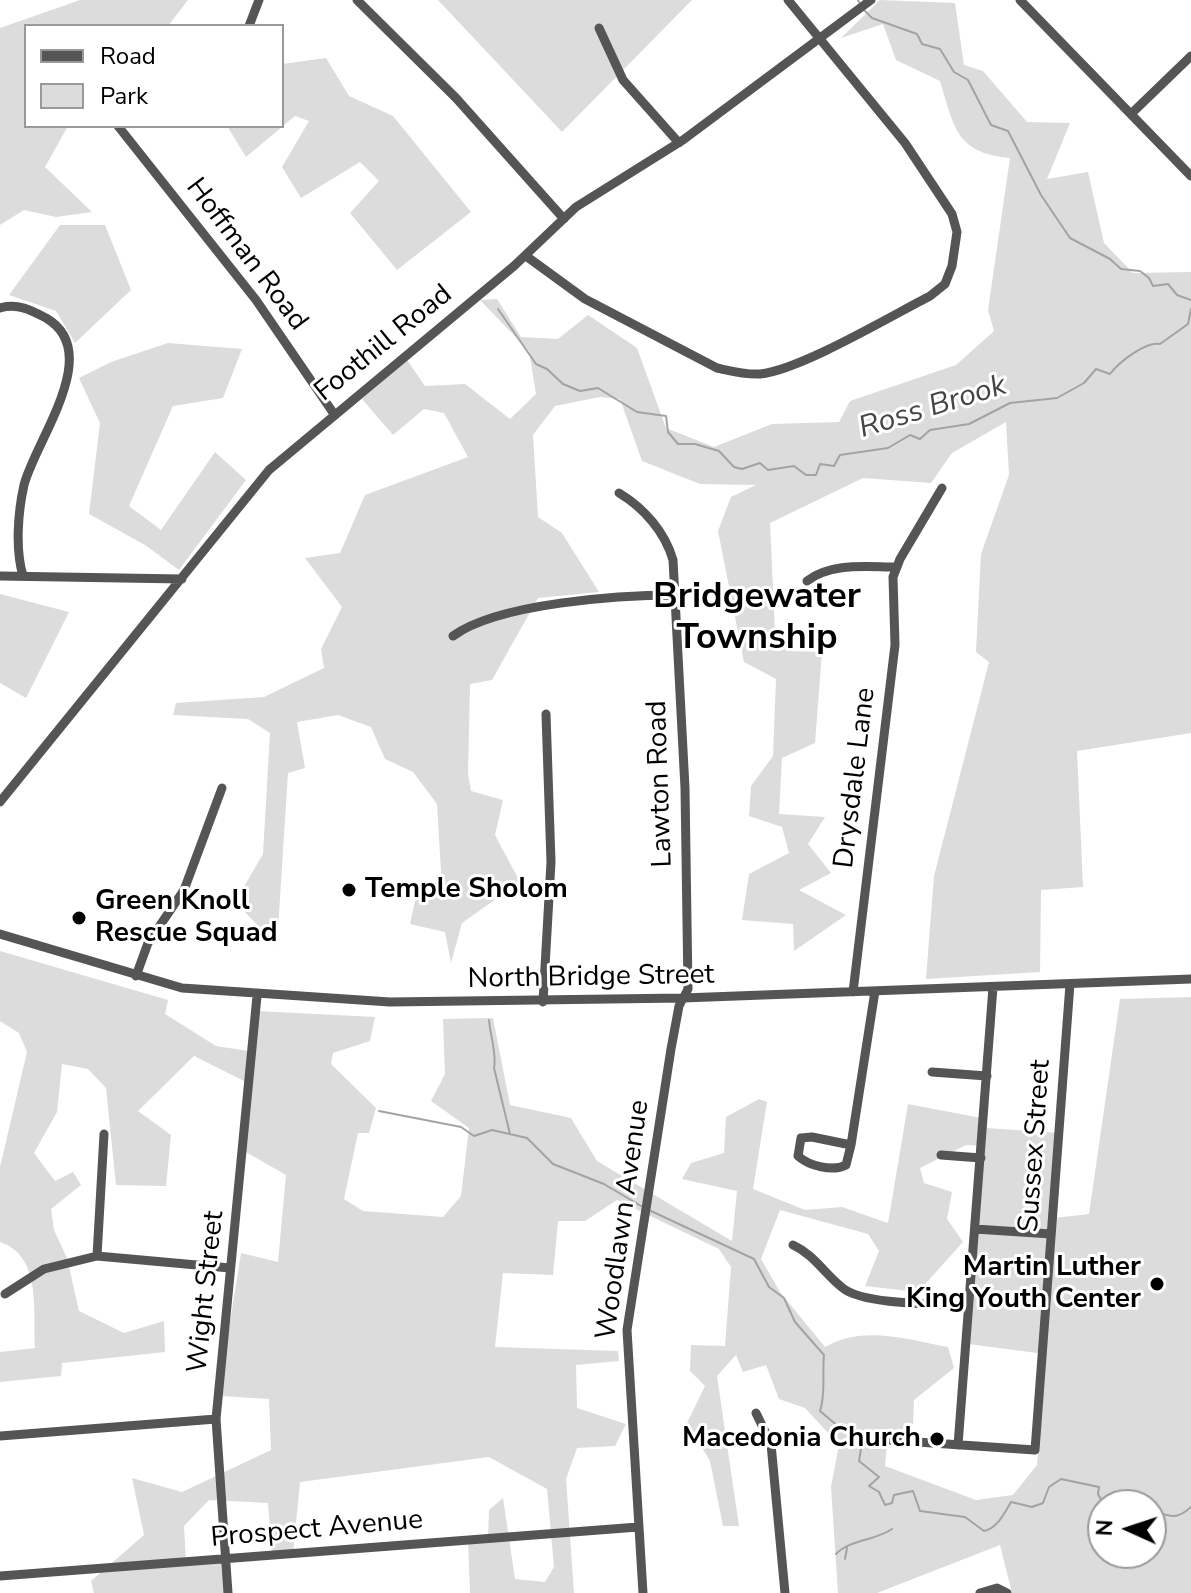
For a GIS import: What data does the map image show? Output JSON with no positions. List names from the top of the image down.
{
  "streets": {
    "street": [
      "Hoffman Road",
      "Foothill Road",
      "Drysdale Lane",
      "Lawton Road",
      "North Bridge Street",
      "Sussex Street",
      "Woodlawn Avenue",
      "Wight Street",
      "Prospect Avenue"
    ]
  },
  "crossings": [
    ["Hoffman Road", "Foothill Road"],
    ["Drysdale Lane", "North Bridge Street"],
    ["Lawton Road", "North Bridge Street"],
    ["Lawton Road", "Woodlawn Avenue"],
    ["North Bridge Street", "Sussex Street"],
    ["North Bridge Street", "Woodlawn Avenue"],
    ["North Bridge Street", "Wight Street"],
    ["Woodlawn Avenue", "Prospect Avenue"],
    ["Wight Street", "Prospect Avenue"]
  ],
  "districts": ["Bridgewater Township"],
  "water": ["Ross Brook"],
  "places": [
    "Temple Sholom",
    "Green Knoll Rescue Squad",
    "Martin Luther King Youth Center",
    "Macedonia Church"
  ],
  "legend": ["Road", "Park"],
  "north": "left"
}
